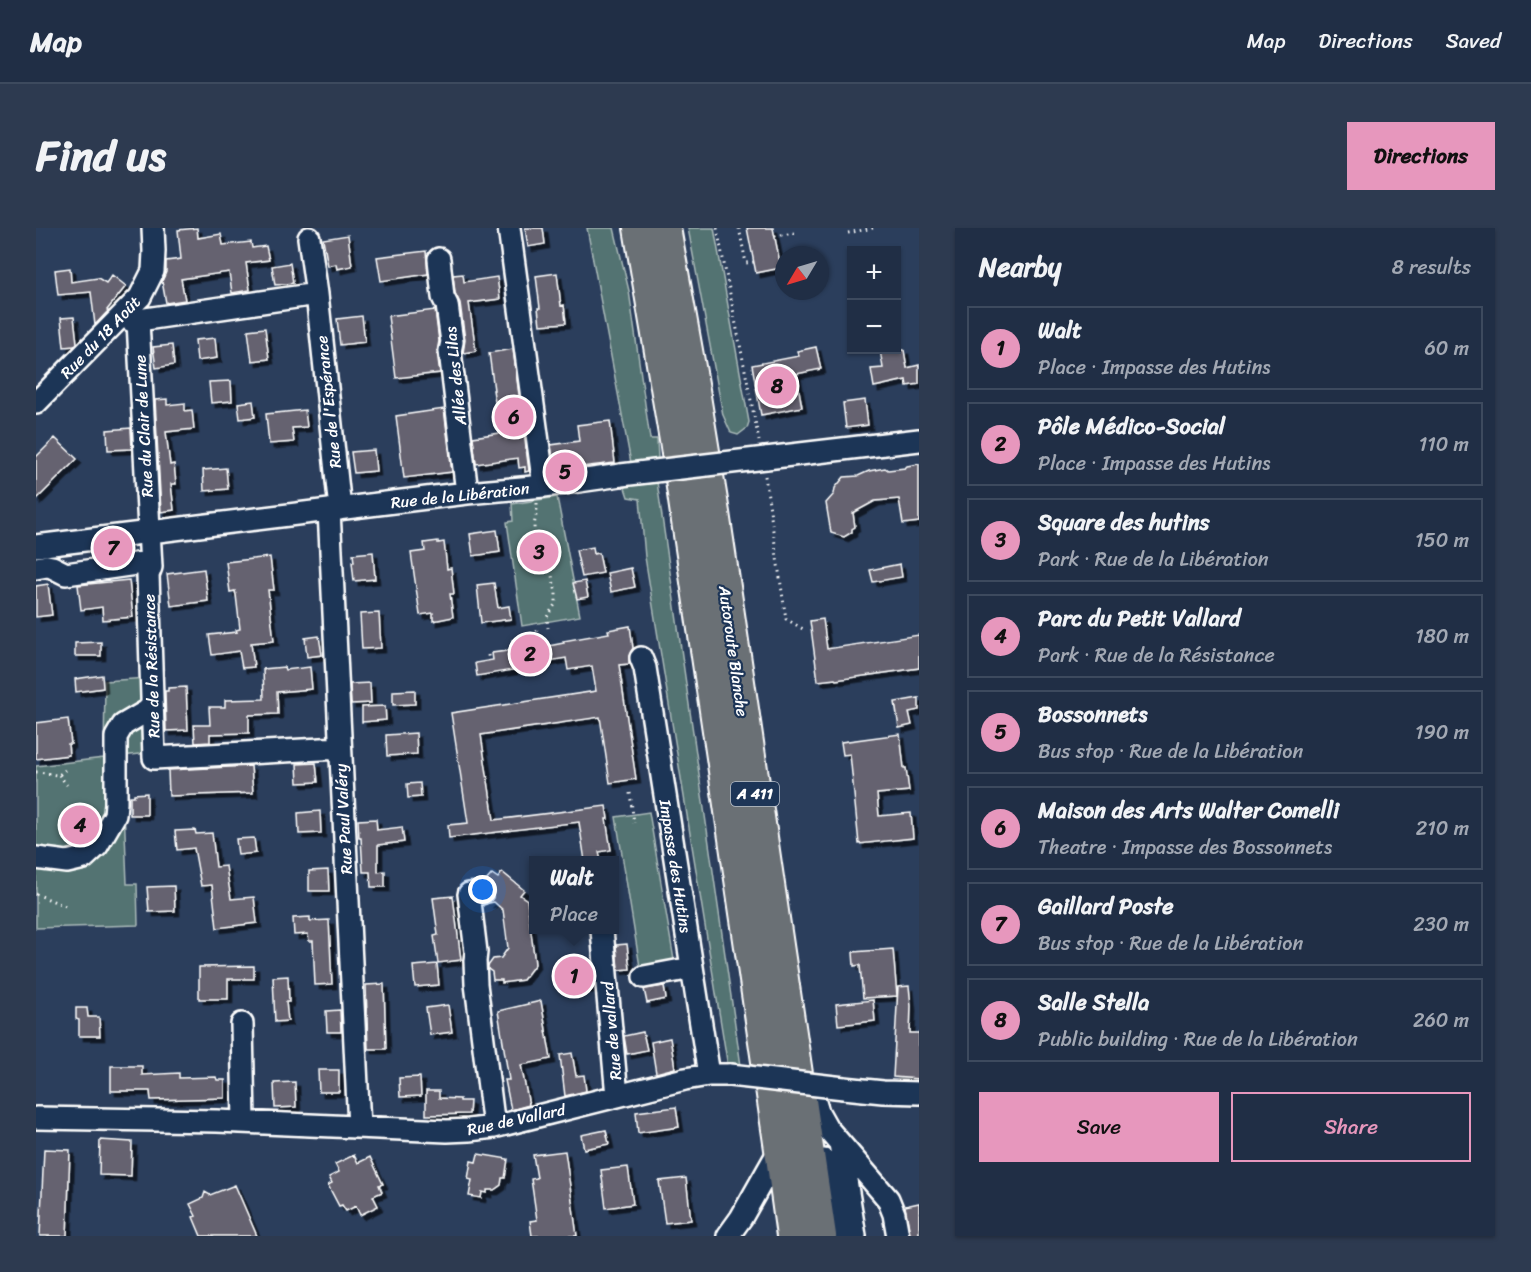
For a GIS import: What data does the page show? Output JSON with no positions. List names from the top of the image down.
{
  "streets": {
    "highway": ["Autoroute Blanche", "A 411"],
    "street": [
      "Rue du 18 Août",
      "Allée des Lilas",
      "Rue de l'Espérance",
      "Rue du Clair de Lune",
      "Rue de la Libération",
      "Rue de la Résistance",
      "Rue Paul Valéry",
      "Impasse des Hutins",
      "Rue de vallard",
      "Rue de Vallard"
    ]
  },
  "crossings": [
    ["Rue du 18 Août", "Rue du Clair de Lune"],
    ["Allée des Lilas", "Rue de la Libération"],
    ["Rue de l'Espérance", "Rue de la Libération"],
    ["Rue de l'Espérance", "Rue Paul Valéry"],
    ["Rue du Clair de Lune", "Rue de la Libération"],
    ["Rue du Clair de Lune", "Rue de la Résistance"],
    ["Rue de la Libération", "Rue de la Résistance"],
    ["Rue de la Libération", "Rue Paul Valéry"],
    ["Rue de la Résistance", "Rue Paul Valéry"],
    ["Rue Paul Valéry", "Rue de Vallard"],
    ["Impasse des Hutins", "Rue de Vallard"],
    ["Rue de vallard", "Rue de Vallard"]
  ],
  "north": "bottom left",
  "page": {
    "header": "Map",
    "nav": ["Map", "Directions", "Saved"],
    "title": "Find us",
    "buttons": [
      "Directions",
      ["Save", "Share"]
    ],
    "heading": ["Nearby", "8 results"],
    "map_buttons": ["+", "−"],
    "list": [
      {
        "mark": "1",
        "name": "Walt",
        "note": "Place · Impasse des Hutins",
        "value": "60 m"
      },
      {
        "mark": "2",
        "name": "Pôle Médico-Social",
        "note": "Place · Impasse des Hutins",
        "value": "110 m"
      },
      {
        "mark": "3",
        "name": "Square des hutins",
        "note": "Park · Rue de la Libération",
        "value": "150 m"
      },
      {
        "mark": "4",
        "name": "Parc du Petit Vallard",
        "note": "Park · Rue de la Résistance",
        "value": "180 m"
      },
      {
        "mark": "5",
        "name": "Bossonnets",
        "note": "Bus stop · Rue de la Libération",
        "value": "190 m"
      },
      {
        "mark": "6",
        "name": "Maison des Arts Walter Comelli",
        "note": "Theatre · Impasse des Bossonnets",
        "value": "210 m"
      },
      {
        "mark": "7",
        "name": "Gaillard Poste",
        "note": "Bus stop · Rue de la Libération",
        "value": "230 m"
      },
      {
        "mark": "8",
        "name": "Salle Stella",
        "note": "Public building · Rue de la Libération",
        "value": "260 m"
      }
    ],
    "pins": [
      "8",
      "6",
      "5",
      "7",
      "3",
      "2",
      "4",
      "1"
    ],
    "popup": ["Walt", "Place"]
  }
}
